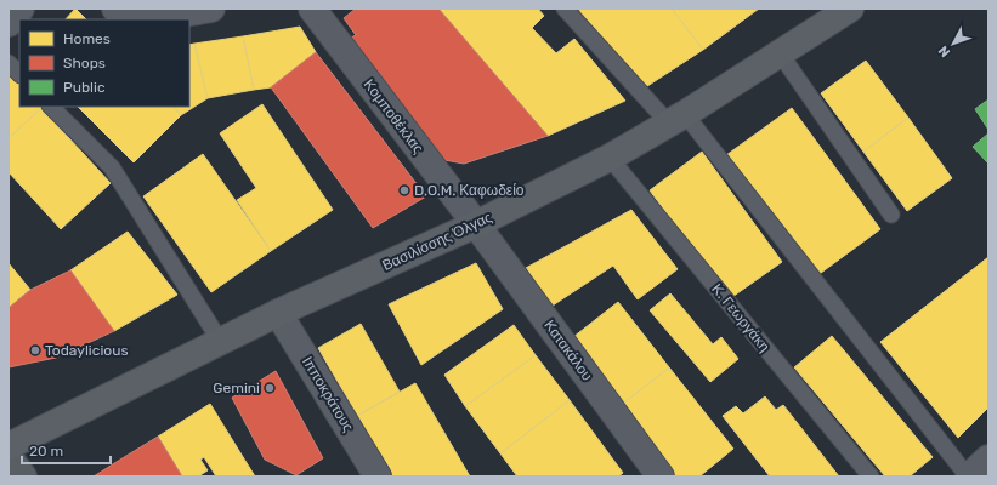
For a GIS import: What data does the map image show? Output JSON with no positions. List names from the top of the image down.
{
  "streets": {
    "main road": ["Βασιλίσσης Όλγας"],
    "street": ["Κομποθέκλας", "Κατακάλου", "Ιπποκράτους"],
    "lane": ["Κ. Γεωργάκη"]
  },
  "crossings": [
    ["Κομποθέκλας", "Βασιλίσσης Όλγας"],
    ["Κομποθέκλας", "Κατακάλου"],
    ["Βασιλίσσης Όλγας", "Κ. Γεωργάκη"],
    ["Βασιλίσσης Όλγας", "Κατακάλου"],
    ["Βασιλίσσης Όλγας", "Ιπποκράτους"]
  ],
  "places": ["D.O.M. Καφωδείο", "Todaylicious", "Gemini"],
  "legend": ["Homes", "Shops", "Public"],
  "scale_bar": "20 m",
  "north": "bottom left"
}
